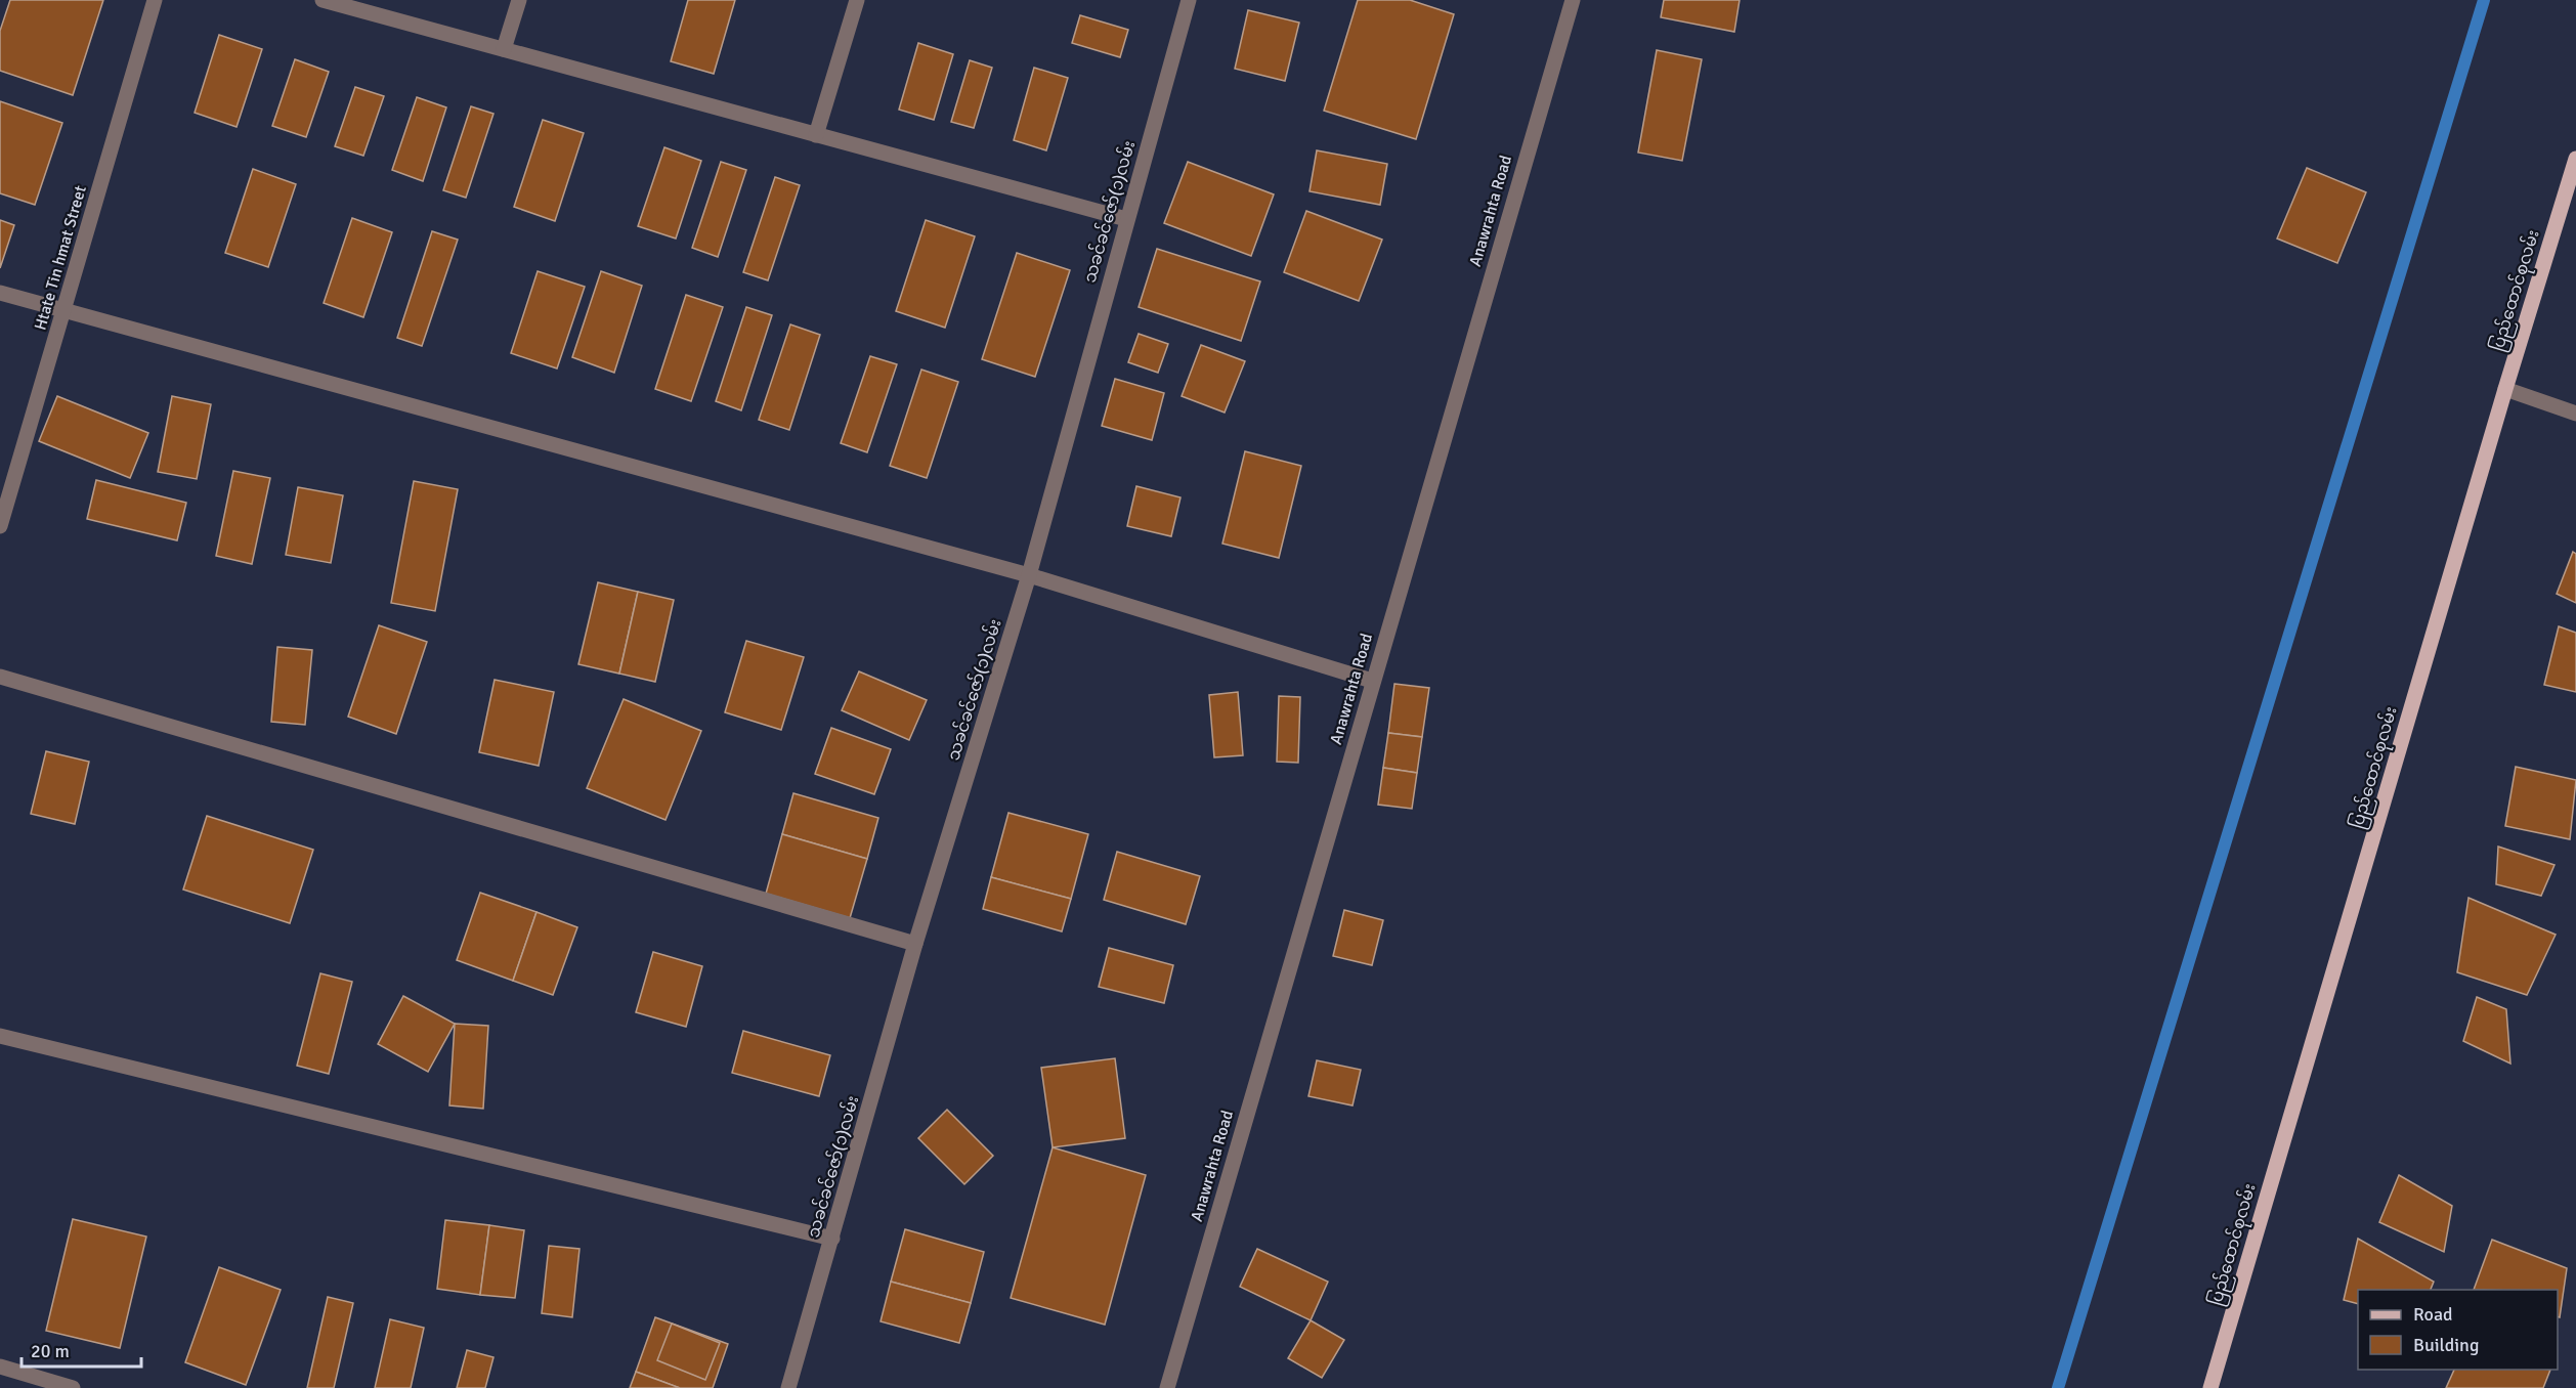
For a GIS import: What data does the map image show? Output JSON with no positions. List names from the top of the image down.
{
  "streets": {
    "main road": ["ပြည်ထောင်စုလမ်း"],
    "street": ["Anawrahta Road", "သခင်ခင်ဇော်(၁)လမ်း", "Htate Tin hmat Street"]
  },
  "legend": ["Road", "Building"],
  "scale_bar": "20 m"
}
